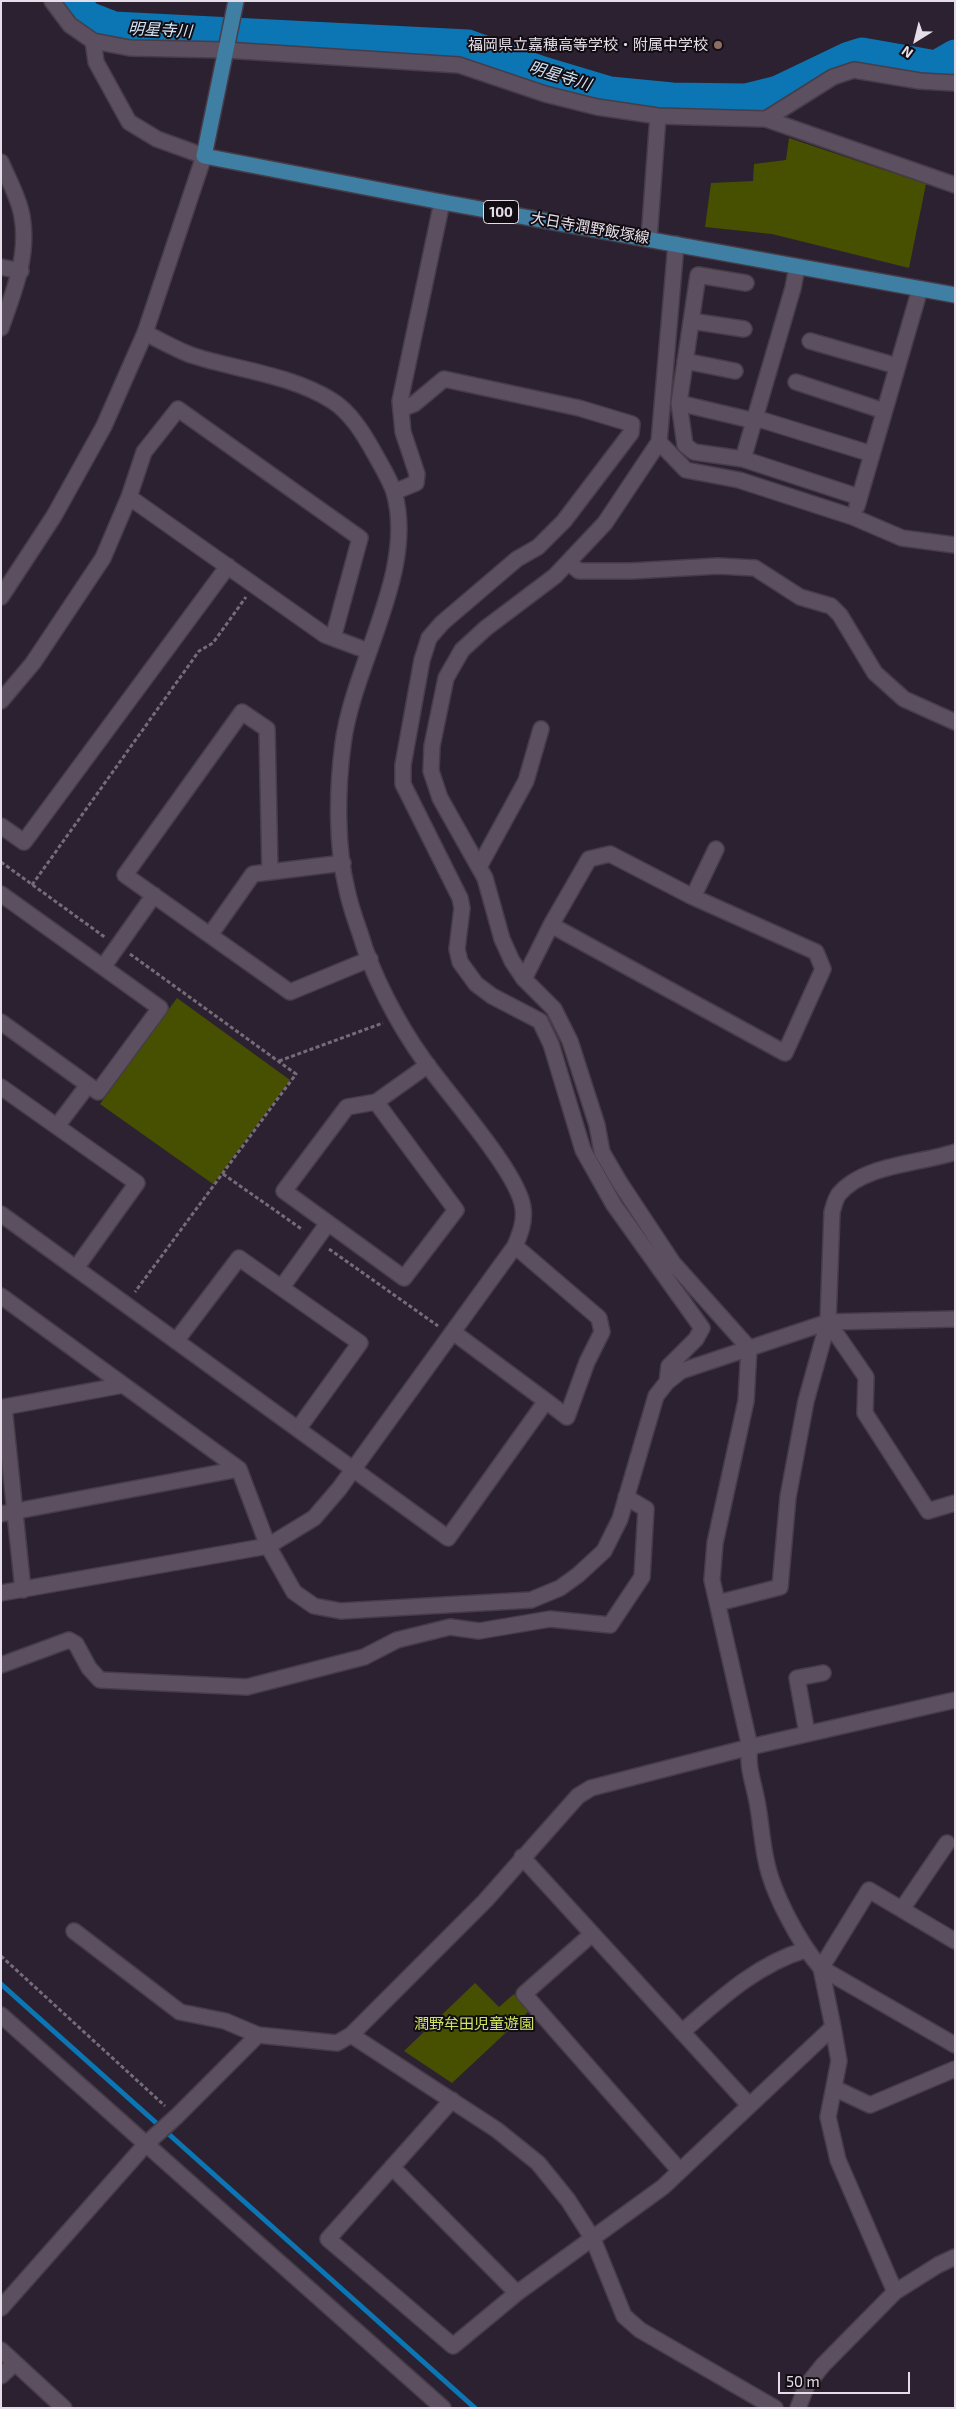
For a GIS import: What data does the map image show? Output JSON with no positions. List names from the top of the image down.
{
  "streets": {
    "main road": ["100", "大日寺潤野飯塚線"]
  },
  "water": ["明星寺川"],
  "parks": ["潤野牟田児童遊園"],
  "places": ["福岡県立嘉穂高等学校・附属中学校"],
  "scale_bar": "50 m",
  "north": "bottom left"
}
